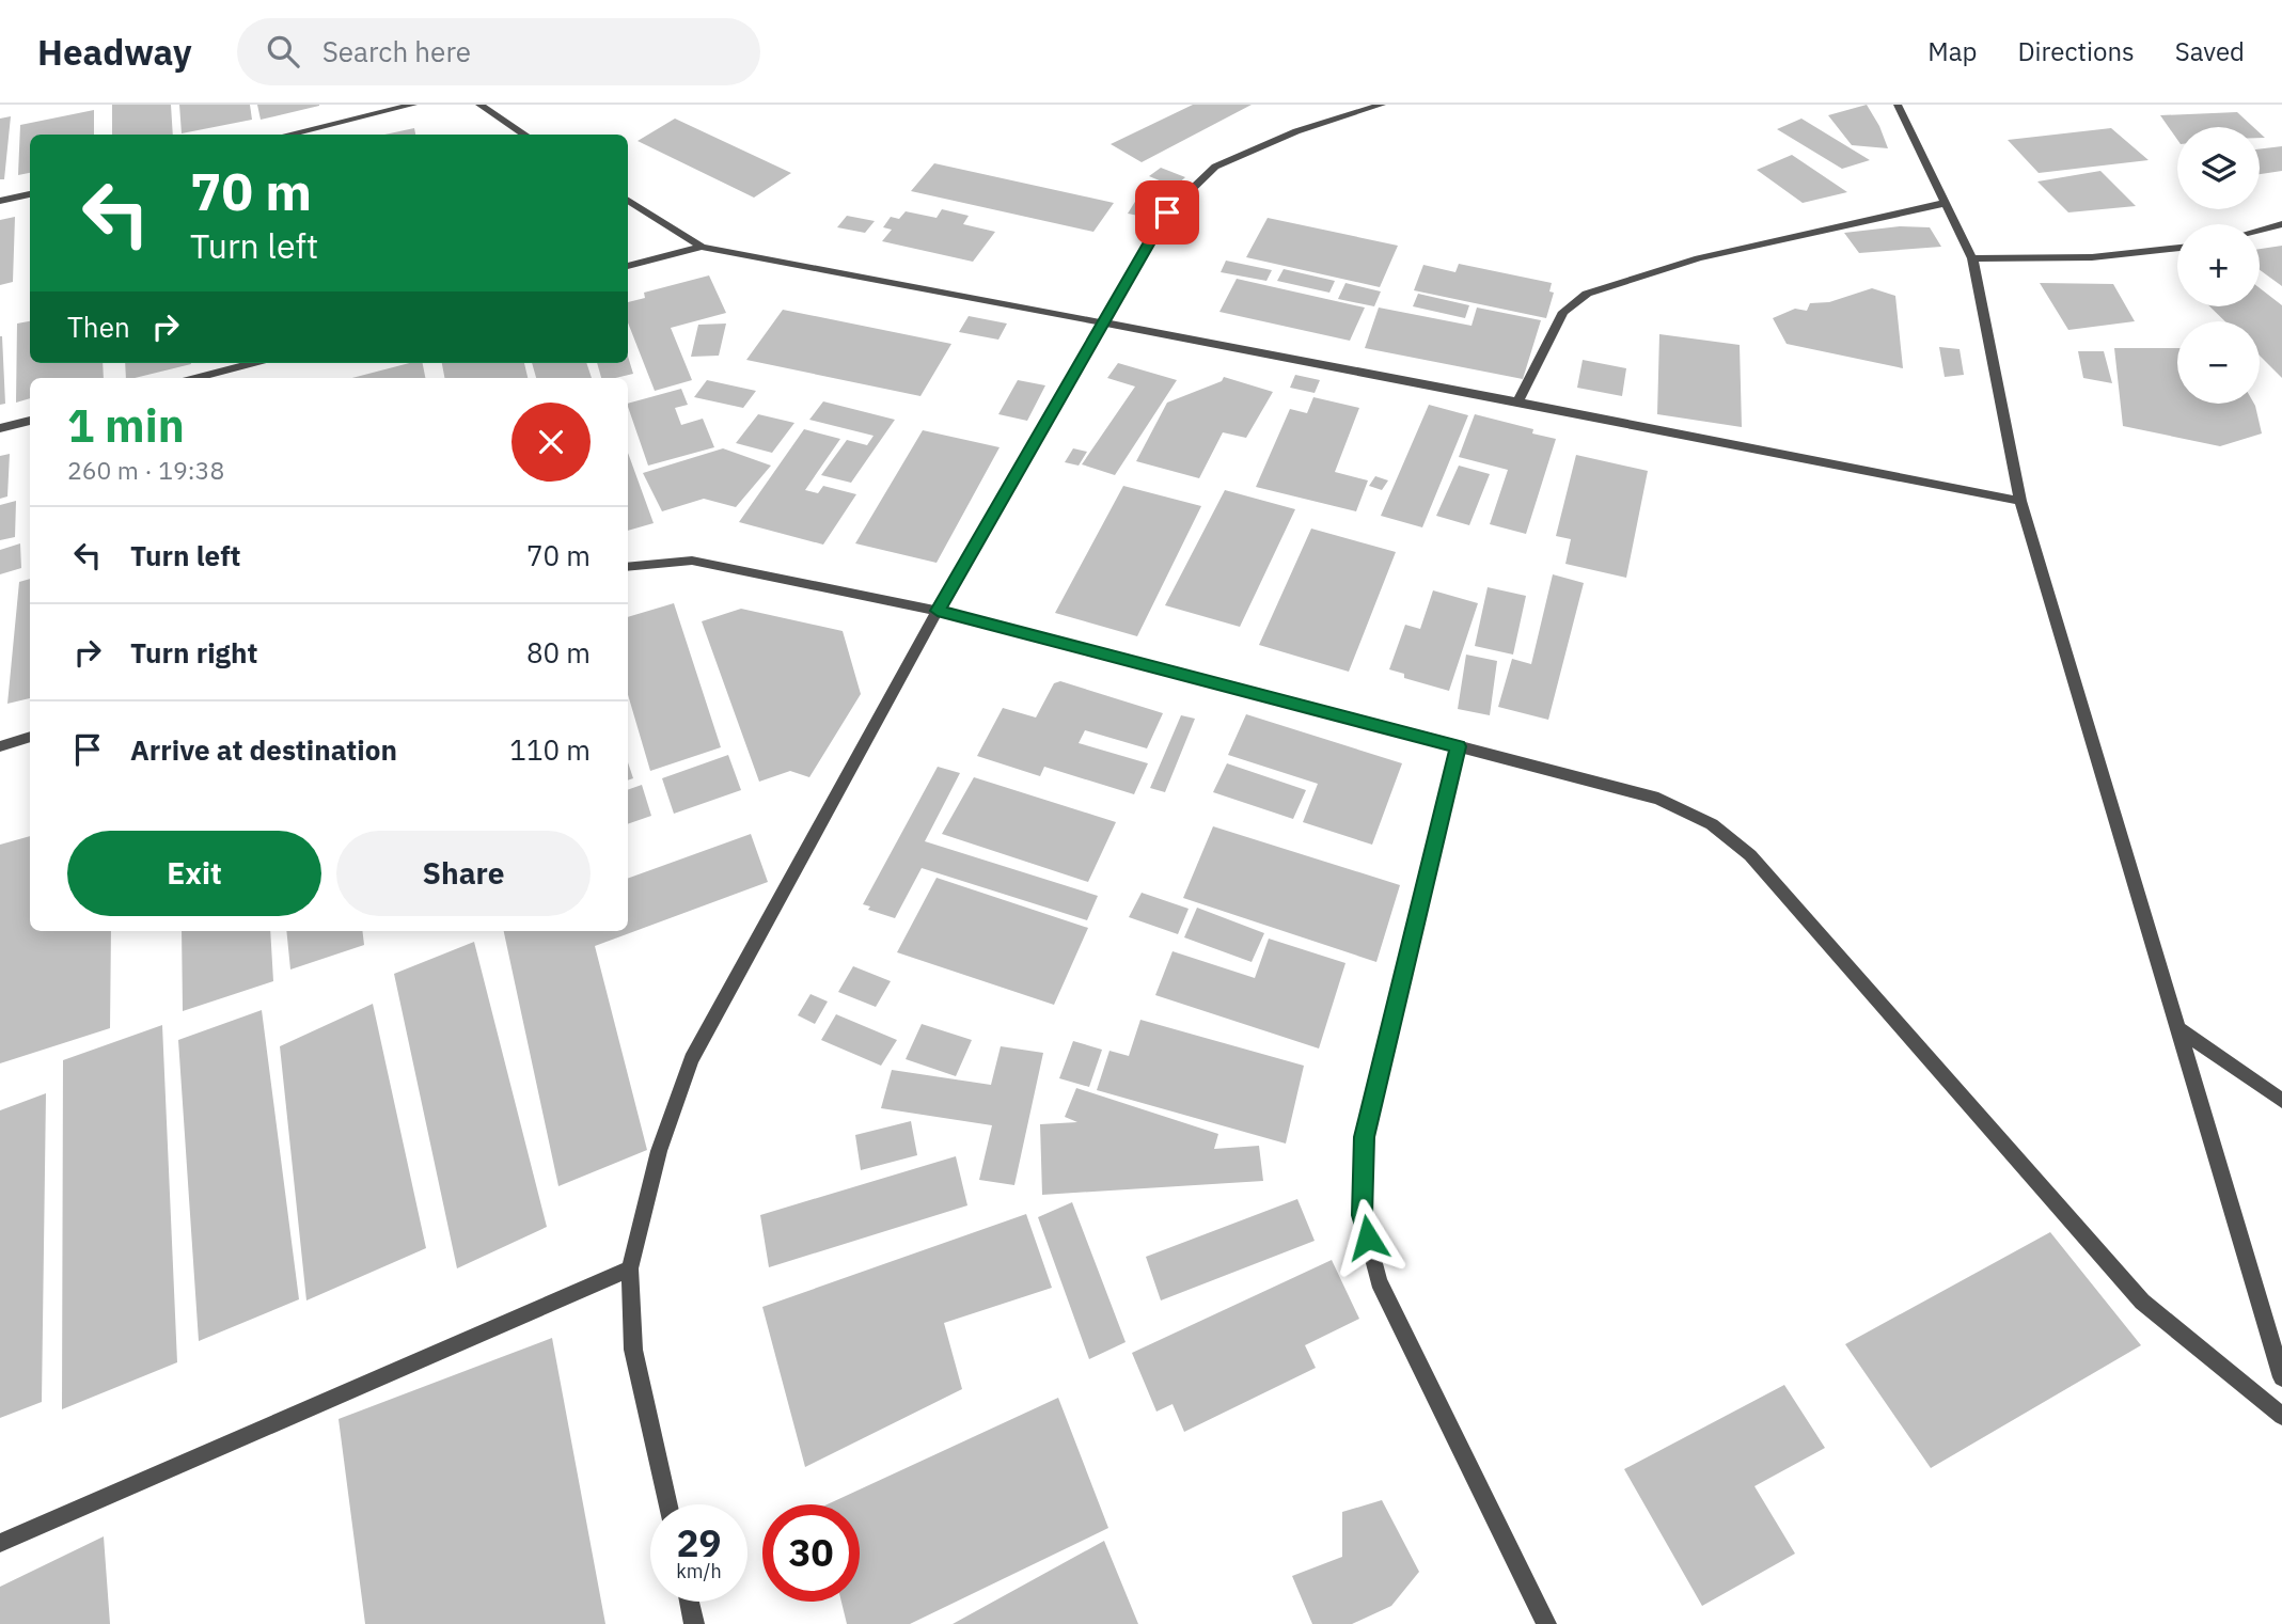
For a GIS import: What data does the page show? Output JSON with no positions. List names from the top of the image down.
{
  "page": {
    "header": "Headway",
    "search": "Search here",
    "nav": ["Map", "Directions", "Saved"],
    "map_buttons": ["+", "−"],
    "turn": ["70 m", "Turn left"],
    "then": "Then",
    "heading": ["1 min", "260 m · 19:38"],
    "list": [
      {
        "name": "Turn left",
        "value": "70 m"
      },
      {
        "name": "Turn right",
        "value": "80 m"
      },
      {
        "name": "Arrive at destination",
        "value": "110 m"
      }
    ],
    "buttons": ["Exit", "Share"],
    "speed": "29 km/h",
    "limit": "30"
  }
}
